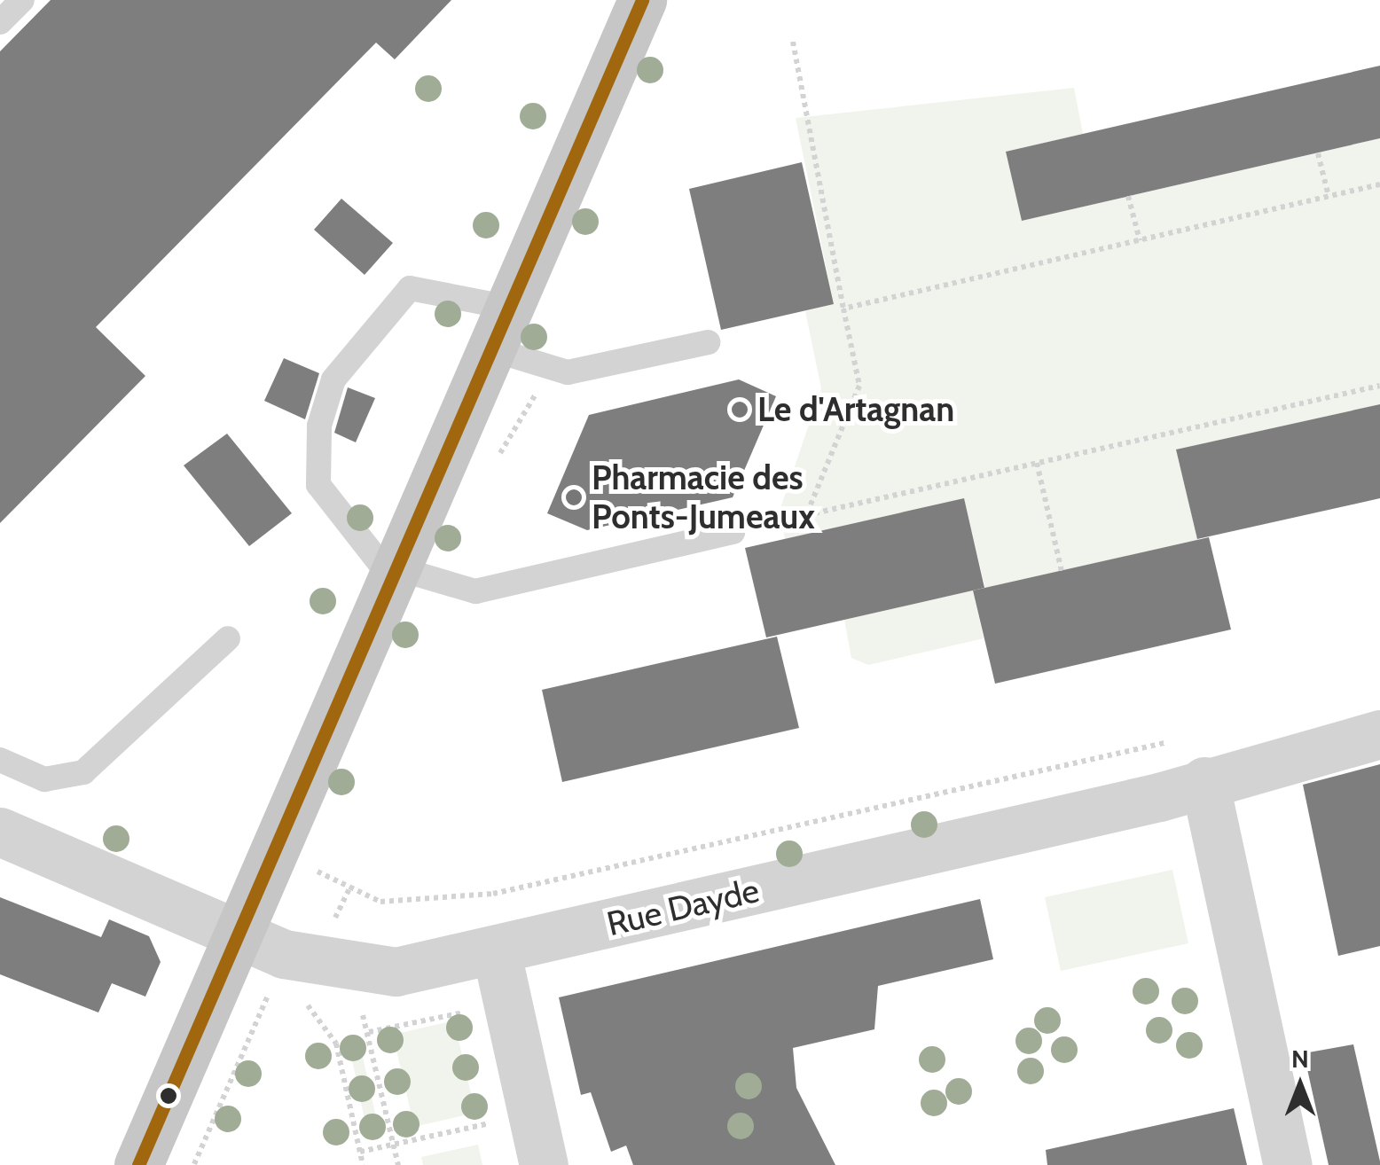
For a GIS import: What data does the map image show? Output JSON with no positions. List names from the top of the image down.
{
  "streets": {
    "street": ["Rue Dayde"]
  },
  "places": ["Le d'Artagnan", "Pharmacie des Ponts-Jumeaux"],
  "north": "top"
}
